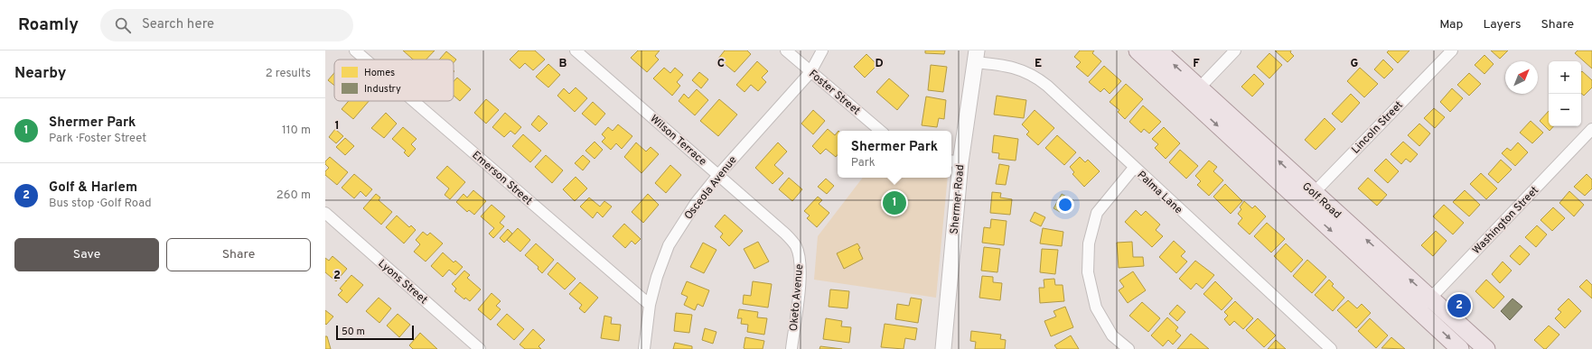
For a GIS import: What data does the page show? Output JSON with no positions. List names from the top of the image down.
{
  "streets": {
    "main road": ["Shermer Road", "Golf Road"],
    "street": [
      "Foster Street",
      "Lincoln Street",
      "Wilson Terrace",
      "Emerson Street",
      "Osceola Avenue",
      "Palma Lane",
      "Washington Street",
      "Lyons Street",
      "Oketo Avenue"
    ]
  },
  "crossings": [
    ["Foster Street", "Osceola Avenue"],
    ["Lincoln Street", "Golf Road"],
    ["Wilson Terrace", "Osceola Avenue"],
    ["Wilson Terrace", "Oketo Avenue"],
    ["Emerson Street", "Osceola Avenue"],
    ["Palma Lane", "Shermer Road"],
    ["Golf Road", "Washington Street"]
  ],
  "legend": ["Homes", "Industry"],
  "scale_bar": "50 m",
  "north": "top right",
  "page": {
    "header": "Roamly",
    "search": "Search here",
    "nav": ["Map", "Layers", "Share"],
    "heading": ["Nearby", "2 results"],
    "map_buttons": ["+", "−"],
    "list": [
      {
        "mark": "1",
        "name": "Shermer Park",
        "note": "Park · Foster Street",
        "value": "110 m"
      },
      {
        "mark": "2",
        "name": "Golf & Harlem",
        "note": "Bus stop · Golf Road",
        "value": "260 m"
      }
    ],
    "popup": ["Shermer Park", "Park"],
    "pins": ["1", "2"],
    "buttons": ["Save", "Share"],
    "scale": "50 m"
  },
  "grid": {
    "columns": [
      "B",
      "C",
      "D",
      "E",
      "F",
      "G"
    ],
    "rows": ["1", "2"]
  }
}
